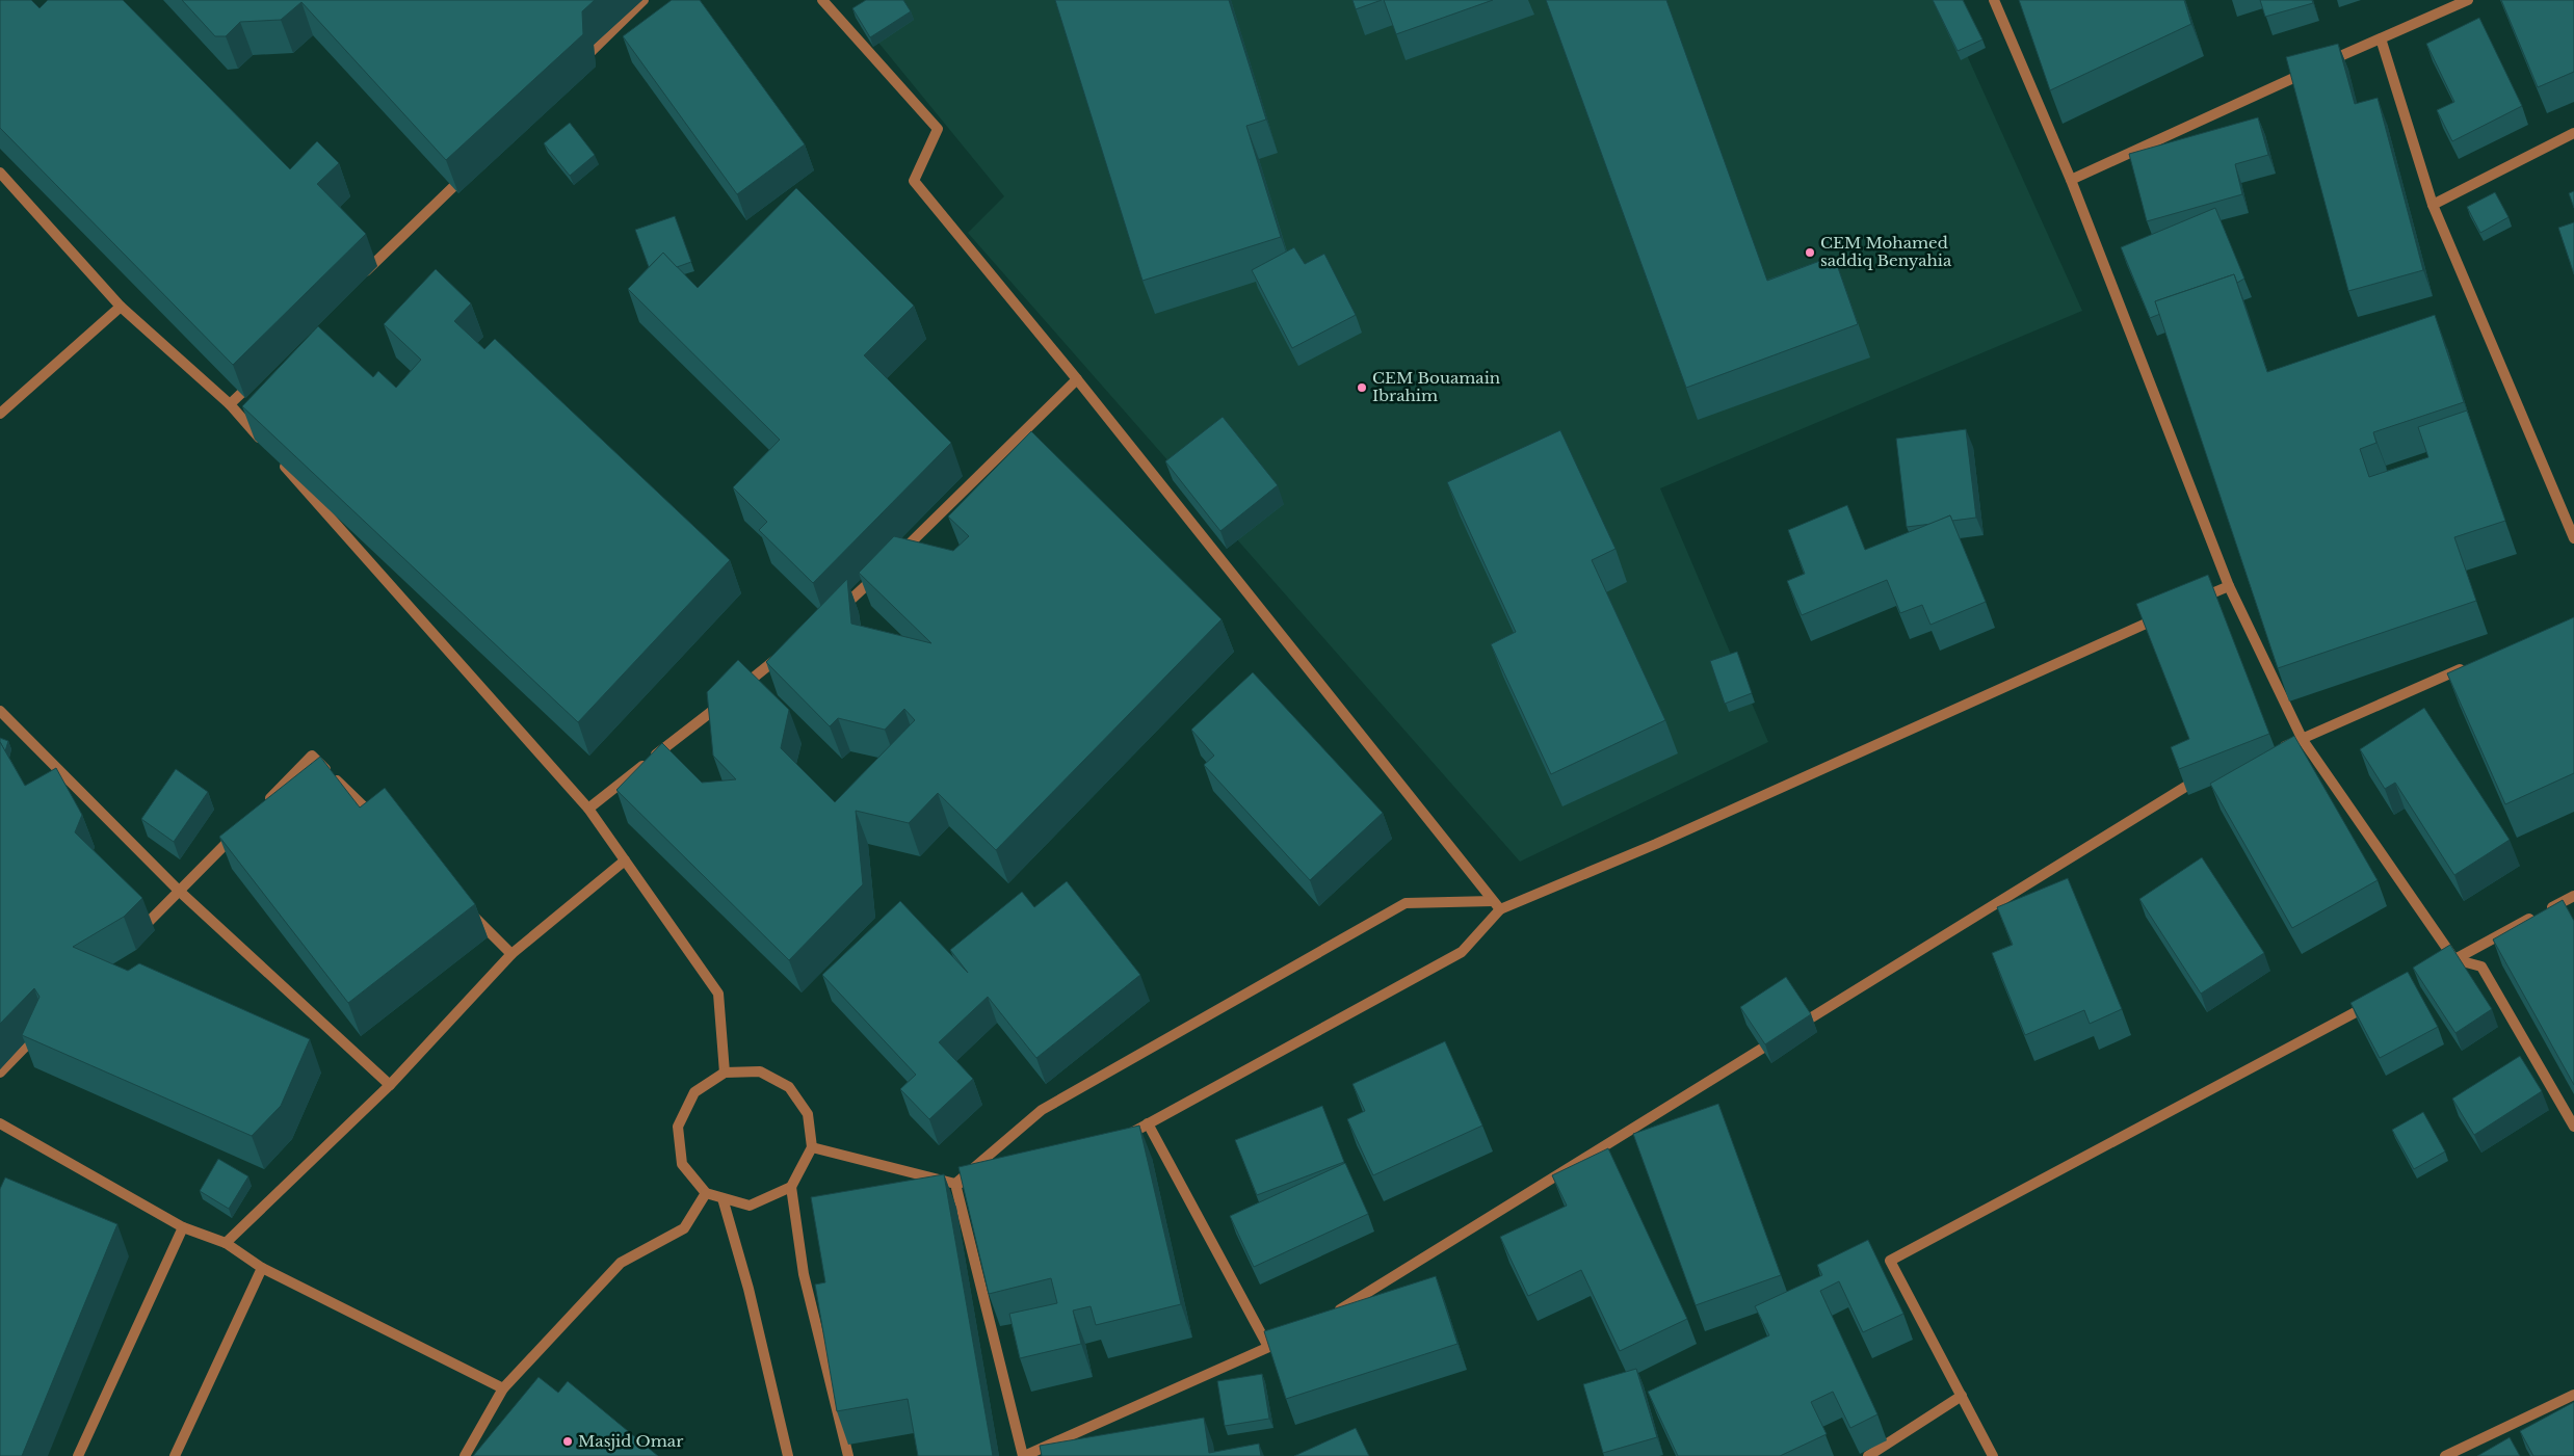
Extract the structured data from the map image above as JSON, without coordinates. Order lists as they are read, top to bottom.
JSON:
{
  "places": ["CEM Mohamed saddiq Benyahia", "CEM Bouamain Ibrahim", "Masjid Omar"]
}
